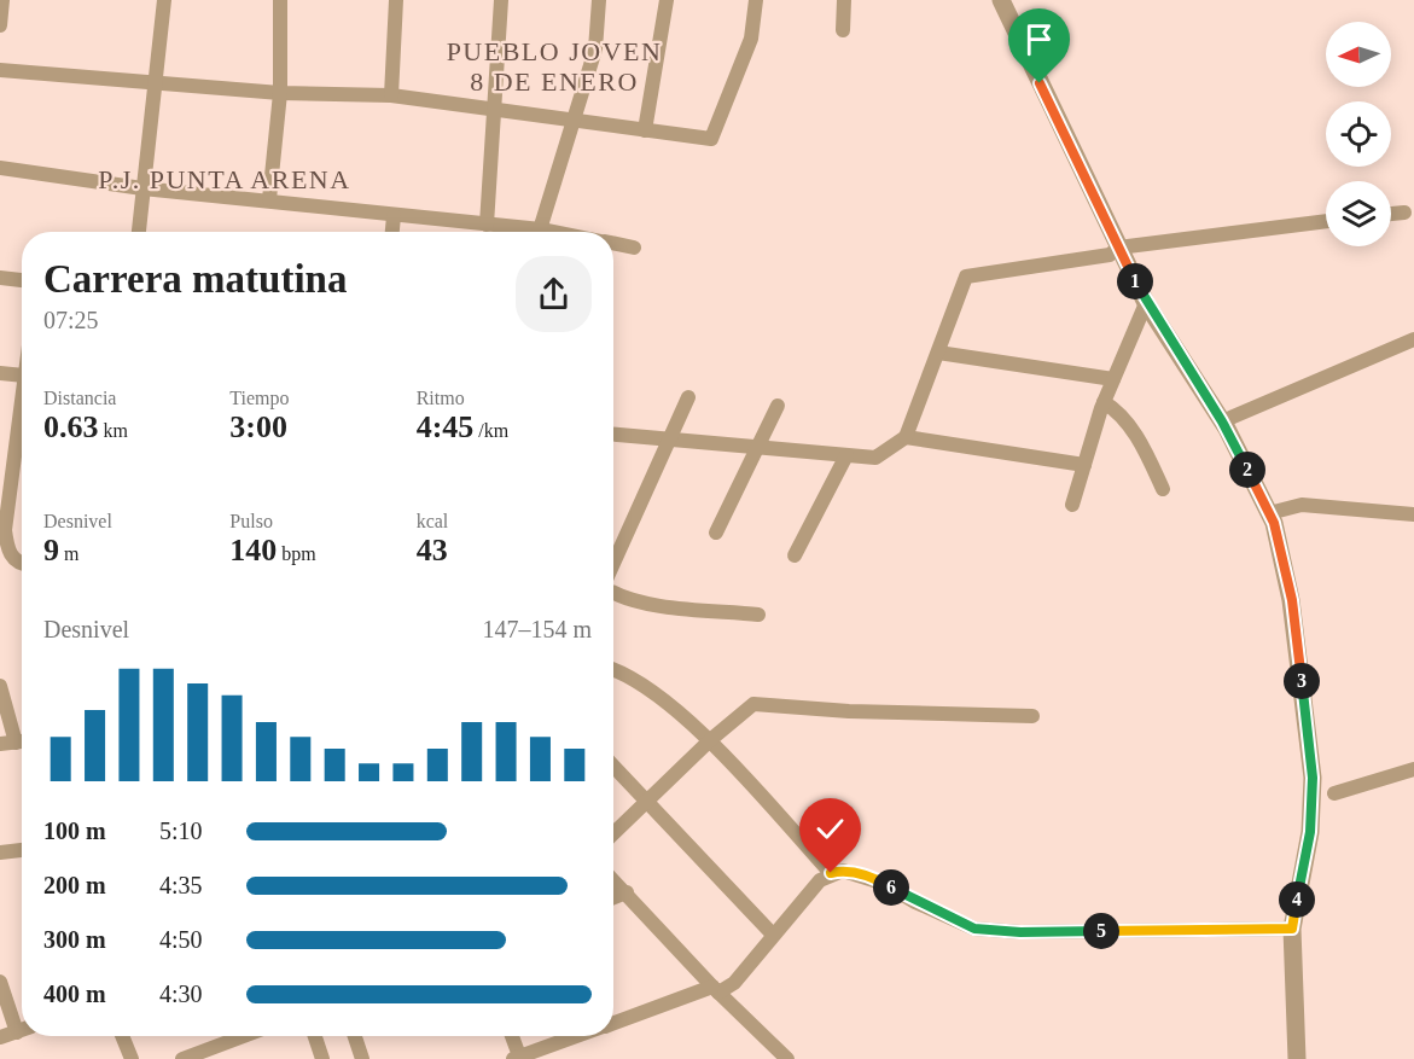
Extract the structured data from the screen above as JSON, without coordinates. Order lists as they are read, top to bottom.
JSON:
{
  "districts": ["PUEBLO JOVEN 8 DE ENERO", "P.J. PUNTA ARENA"],
  "north": "left",
  "page": {
    "heading": ["Carrera matutina", "07:25"],
    "pins": [
      "1",
      "2",
      "3",
      "6",
      "4",
      "5"
    ],
    "stats": [
      ["Distancia", "0.63 km"],
      ["Tiempo", "3:00"],
      ["Ritmo", "4:45 /km"],
      ["Desnivel", "9 m"],
      ["Pulso", "140 bpm"],
      ["kcal", "43"]
    ],
    "chart": ["Desnivel", "147–154 m"],
    "list": [
      {
        "name": "100 m",
        "note": "5:10"
      },
      {
        "name": "200 m",
        "note": "4:35"
      },
      {
        "name": "300 m",
        "note": "4:50"
      },
      {
        "name": "400 m",
        "note": "4:30"
      }
    ]
  }
}
